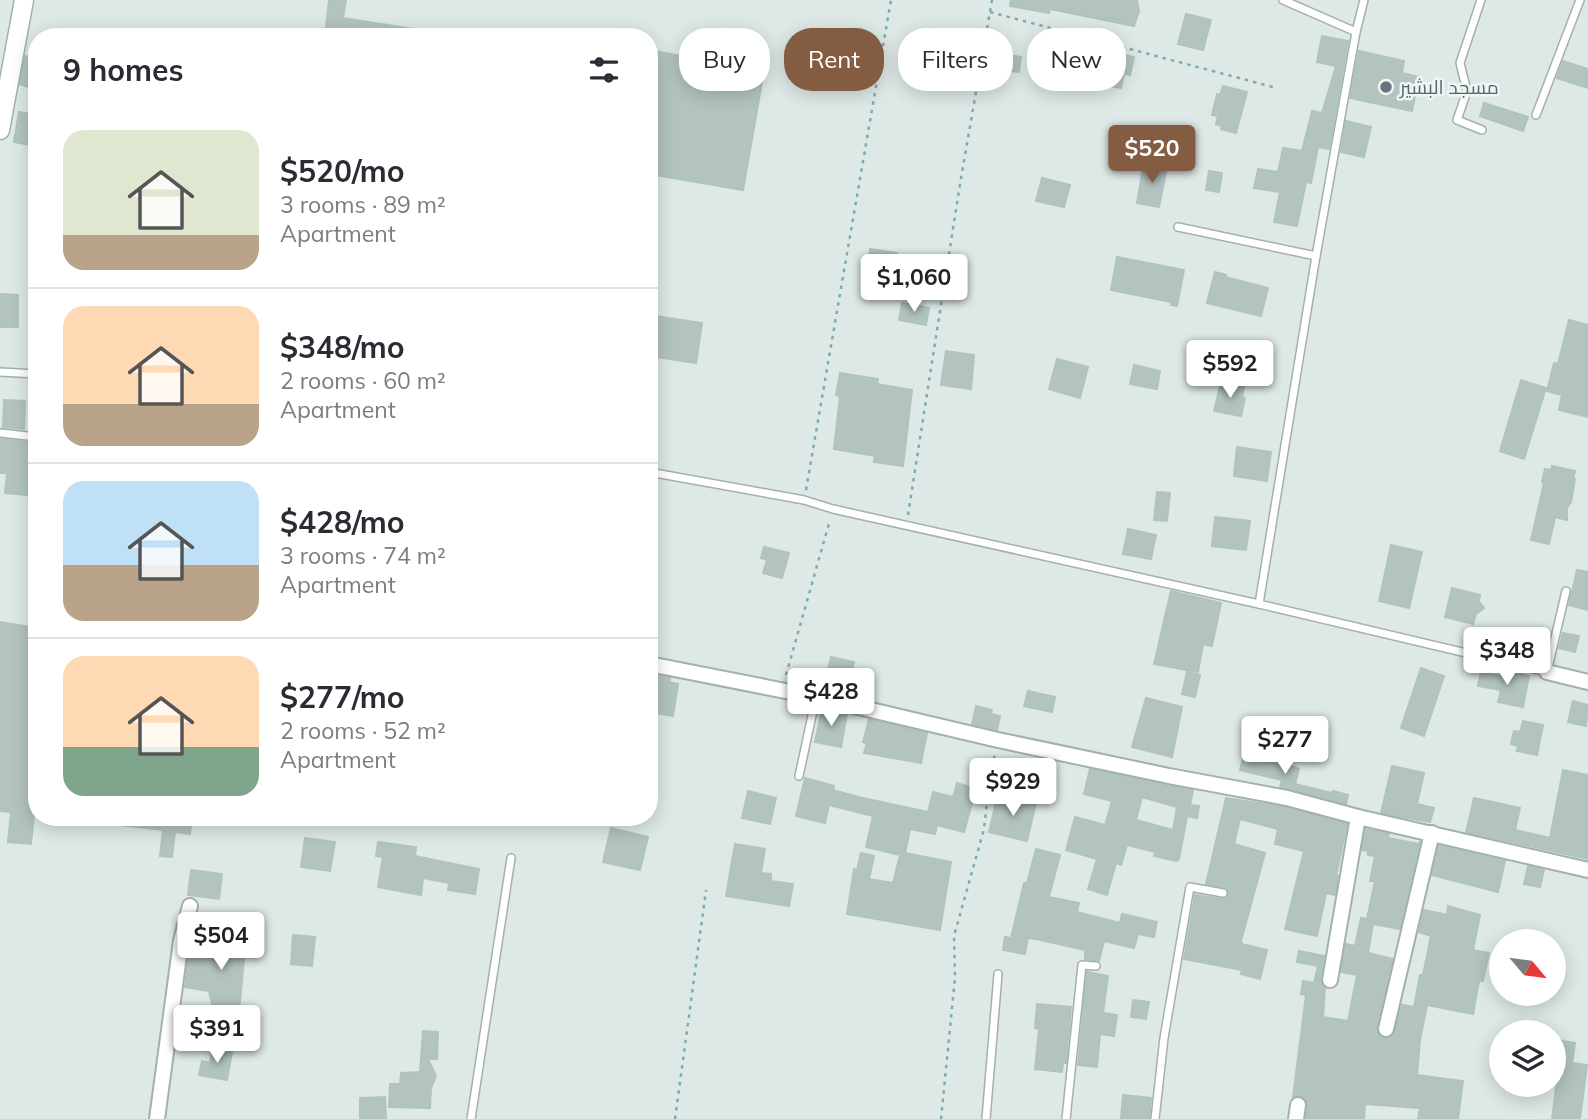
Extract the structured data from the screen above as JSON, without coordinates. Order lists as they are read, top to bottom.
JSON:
{
  "places": ["مسجد البشير"],
  "north": "bottom right",
  "page": {
    "chip": [
      "Buy",
      "Rent",
      "Filters",
      "New"
    ],
    "heading": "9 homes",
    "list": [
      {
        "name": "$520/mo",
        "note": "3 rooms · 89 m² · Apartment"
      },
      {
        "name": "$348/mo",
        "note": "2 rooms · 60 m² · Apartment"
      },
      {
        "name": "$428/mo",
        "note": "3 rooms · 74 m² · Apartment"
      },
      {
        "name": "$277/mo",
        "note": "2 rooms · 52 m² · Apartment"
      }
    ],
    "price": [
      "$520",
      "$1,060",
      "$592",
      "$348",
      "$428",
      "$277",
      "$929",
      "$504",
      "$391"
    ]
  }
}
